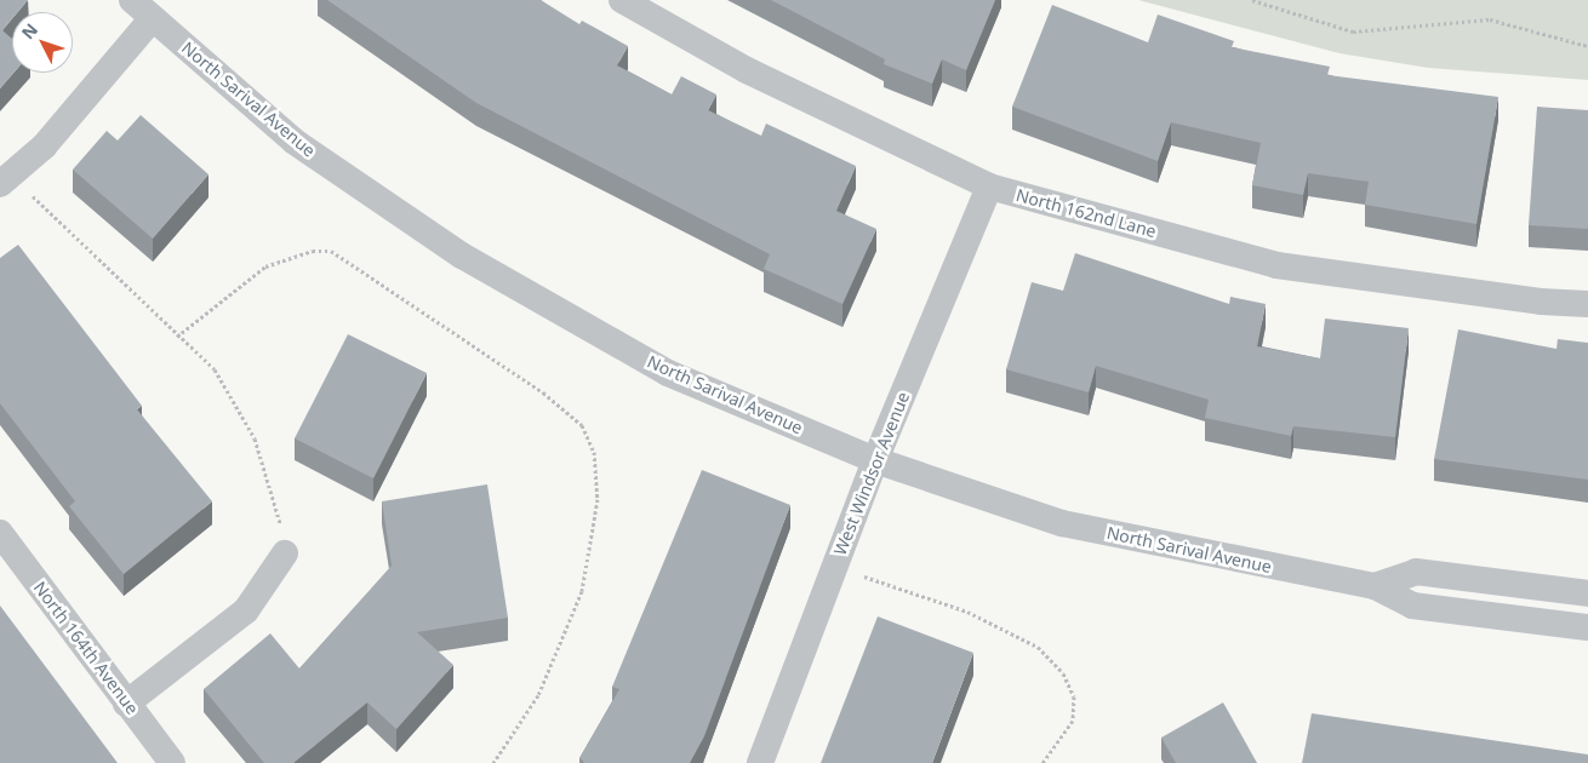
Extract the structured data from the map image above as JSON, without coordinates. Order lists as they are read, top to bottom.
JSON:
{
  "streets": {
    "street": [
      "North Sarival Avenue",
      "North 162nd Lane",
      "West Windsor Avenue",
      "North 164th Avenue"
    ]
  },
  "crossings": [
    ["North Sarival Avenue", "West Windsor Avenue"],
    ["North 162nd Lane", "West Windsor Avenue"]
  ],
  "north": "top left"
}
